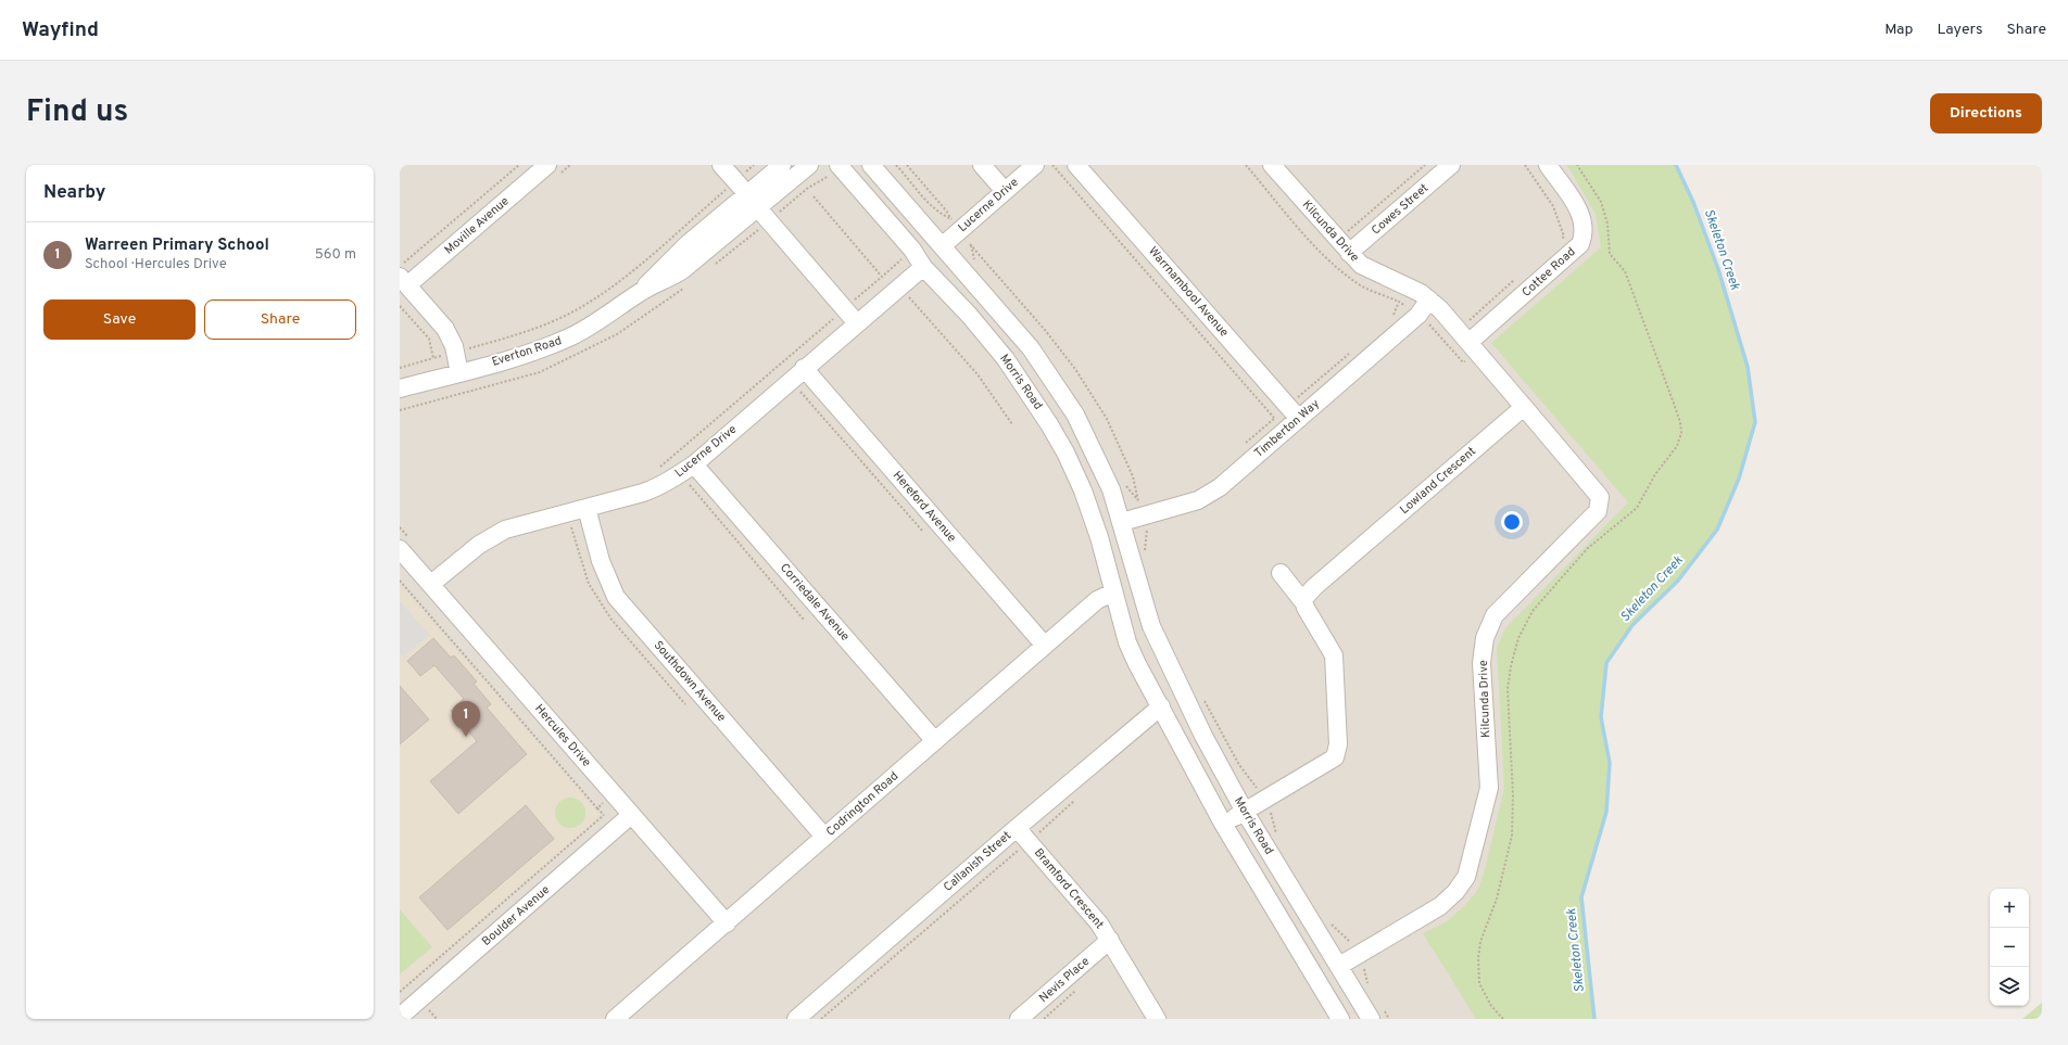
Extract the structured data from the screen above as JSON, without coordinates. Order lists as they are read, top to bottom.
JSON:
{
  "streets": {
    "street": [
      "Lucerne Drive",
      "Cowes Street",
      "Moville Avenue",
      "Kilcunda Drive",
      "Cottee Road",
      "Warrnambool Avenue",
      "Everton Road",
      "Morris Road",
      "Timberton Way",
      "Lowland Crescent",
      "Hereford Avenue",
      "Corriedale Avenue",
      "Southdown Avenue",
      "Hercules Drive",
      "Codrington Road",
      "Callanish Street",
      "Bramford Crescent",
      "Boulder Avenue",
      "Nevis Place"
    ]
  },
  "crossings": [
    ["Lucerne Drive", "Morris Road"],
    ["Lucerne Drive", "Hereford Avenue"],
    ["Lucerne Drive", "Corriedale Avenue"],
    ["Lucerne Drive", "Southdown Avenue"],
    ["Lucerne Drive", "Hercules Drive"],
    ["Cowes Street", "Kilcunda Drive"],
    ["Kilcunda Drive", "Cottee Road"],
    ["Kilcunda Drive", "Morris Road"],
    ["Kilcunda Drive", "Timberton Way"],
    ["Kilcunda Drive", "Lowland Crescent"],
    ["Warrnambool Avenue", "Timberton Way"],
    ["Morris Road", "Timberton Way"],
    ["Morris Road", "Codrington Road"],
    ["Morris Road", "Callanish Street"],
    ["Hereford Avenue", "Codrington Road"],
    ["Corriedale Avenue", "Codrington Road"],
    ["Southdown Avenue", "Codrington Road"],
    ["Hercules Drive", "Codrington Road"],
    ["Hercules Drive", "Boulder Avenue"],
    ["Callanish Street", "Bramford Crescent"],
    ["Bramford Crescent", "Nevis Place"]
  ],
  "water": ["Skeleton Creek"],
  "page": {
    "header": "Wayfind",
    "nav": ["Map", "Layers", "Share"],
    "title": "Find us",
    "buttons": [
      "Directions",
      ["Save", "Share"]
    ],
    "heading": "Nearby",
    "list": [
      {
        "mark": "1",
        "name": "Warreen Primary School",
        "note": "School · Hercules Drive",
        "value": "560 m"
      }
    ],
    "pins": "1",
    "map_buttons": ["+", "−"]
  }
}
